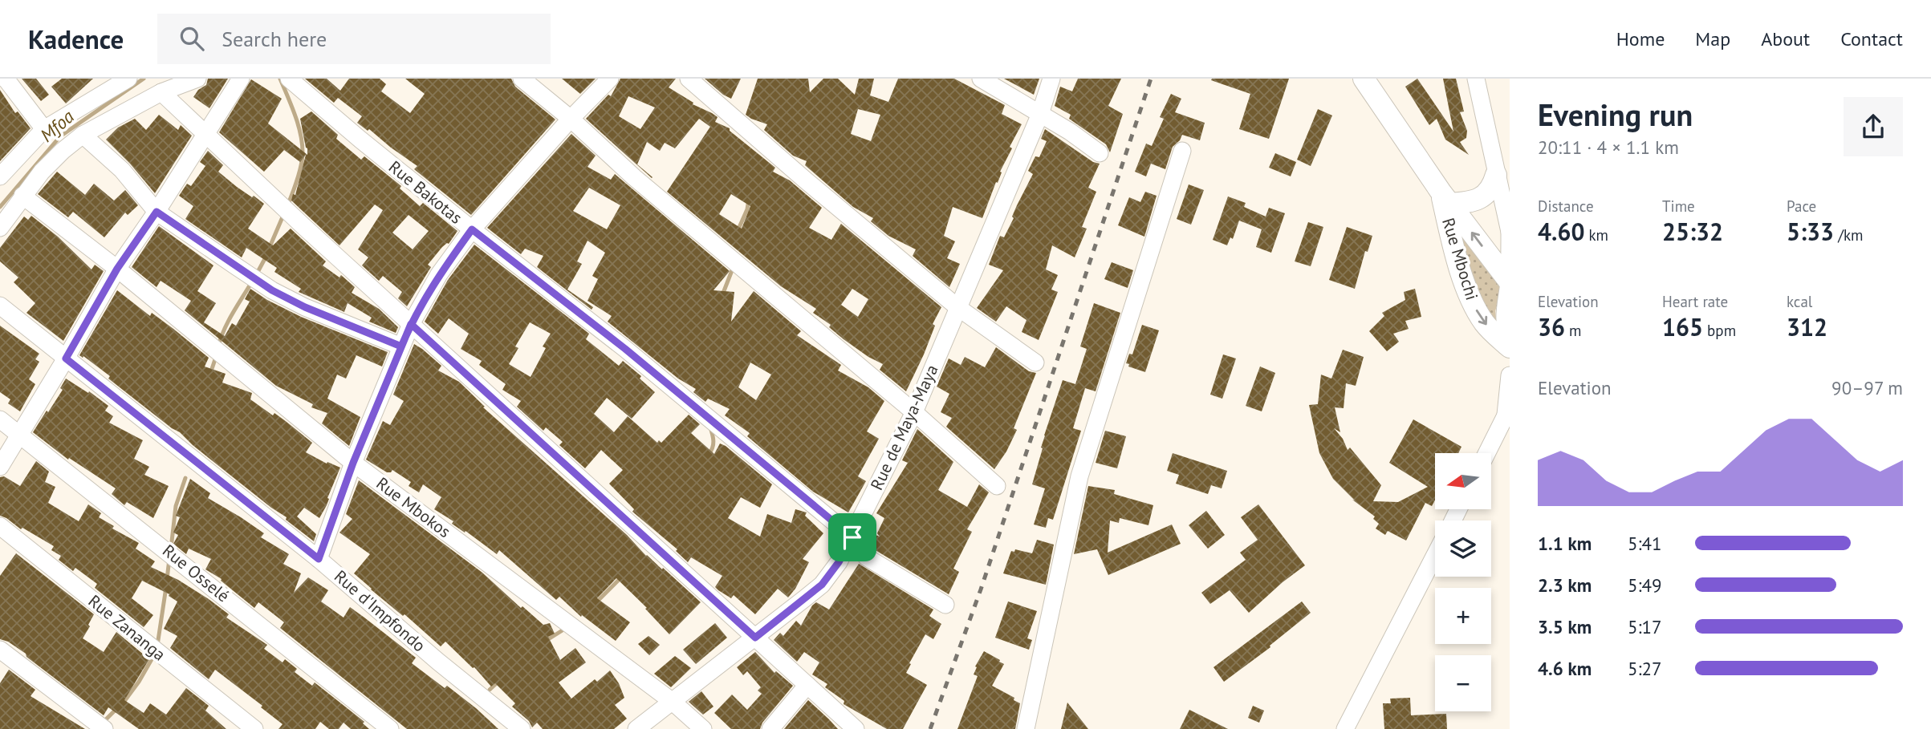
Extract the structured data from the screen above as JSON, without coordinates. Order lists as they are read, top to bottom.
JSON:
{
  "streets": {
    "main road": ["Rue Mbochi"],
    "street": [
      "Rue Bakotas",
      "Rue de Maya-Maya",
      "Rue Mbokos",
      "Rue Osselé",
      "Rue d'Impfondo",
      "Rue Zananga"
    ]
  },
  "crossings": [
    ["Rue Bakotas", "Rue de Maya-Maya"],
    ["Rue de Maya-Maya", "Rue Mbokos"]
  ],
  "water": ["Mfoa"],
  "north": "left",
  "page": {
    "header": "Kadence",
    "search": "Search here",
    "nav": [
      "Home",
      "Map",
      "About",
      "Contact"
    ],
    "heading": ["Evening run", "20:11 · 4 × 1.1 km"],
    "stats": [
      ["Distance", "4.60 km"],
      ["Time", "25:32"],
      ["Pace", "5:33 /km"],
      ["Elevation", "36 m"],
      ["Heart rate", "165 bpm"],
      ["kcal", "312"]
    ],
    "chart": ["Elevation", "90–97 m"],
    "map_buttons": ["+", "−"],
    "list": [
      {
        "name": "1.1 km",
        "note": "5:41"
      },
      {
        "name": "2.3 km",
        "note": "5:49"
      },
      {
        "name": "3.5 km",
        "note": "5:17"
      },
      {
        "name": "4.6 km",
        "note": "5:27"
      }
    ]
  }
}
